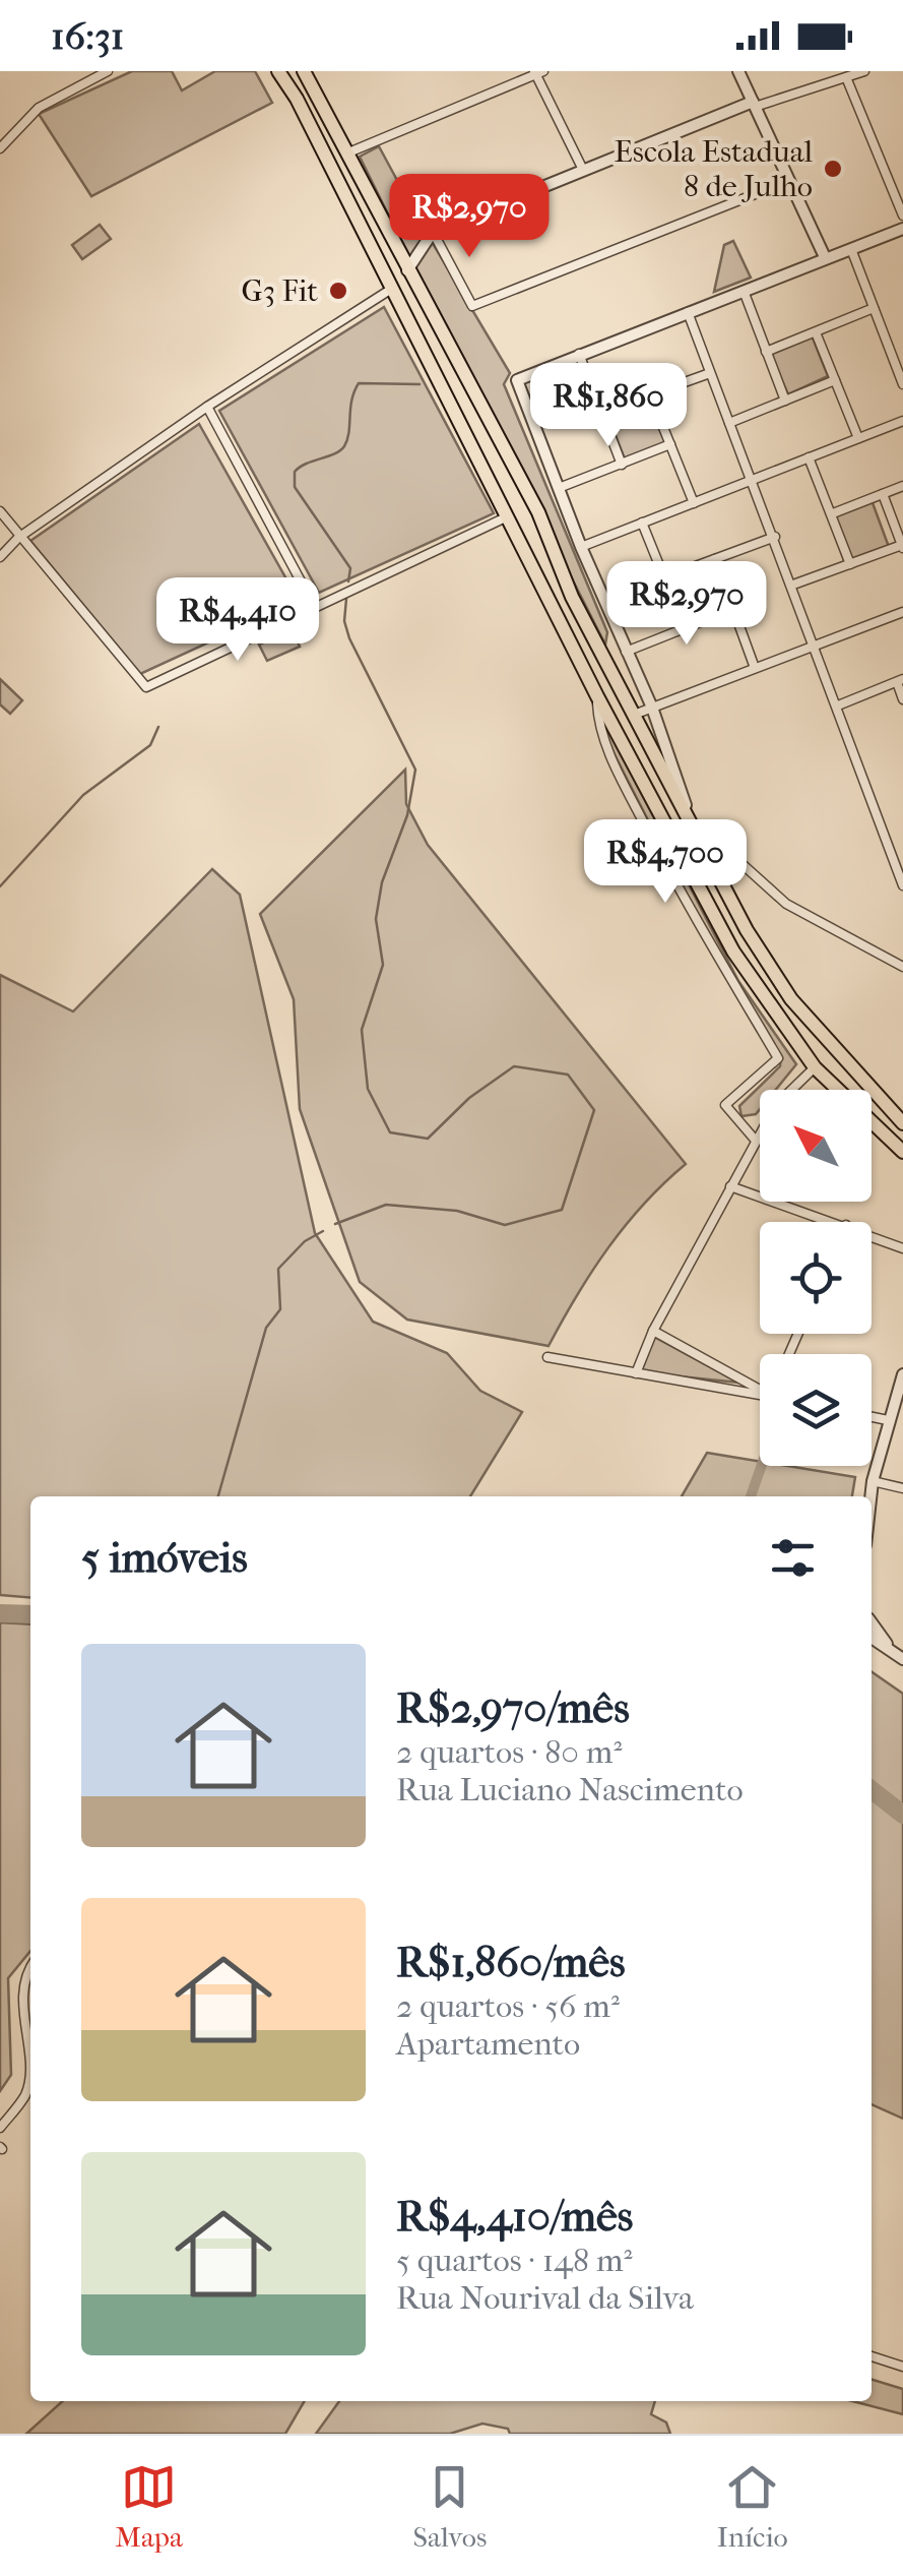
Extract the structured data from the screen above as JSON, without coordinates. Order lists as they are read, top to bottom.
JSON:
{
  "places": ["Escola Estadual 8 de Julho", "G3 Fit"],
  "north": "top left",
  "page": {
    "status": "16:31",
    "price": [
      "R$2,970",
      "R$1,860",
      "R$2,970",
      "R$4,410",
      "R$4,700"
    ],
    "heading": "5 imóveis",
    "list": [
      {
        "name": "R$2,970/mês",
        "note": "2 quartos · 80 m² · Rua Luciano Nascimento"
      },
      {
        "name": "R$1,860/mês",
        "note": "2 quartos · 56 m² · Apartamento"
      },
      {
        "name": "R$4,410/mês",
        "note": "5 quartos · 148 m² · Rua Nourival da Silva"
      }
    ],
    "tabs": ["Mapa", "Salvos", "Início"]
  }
}
